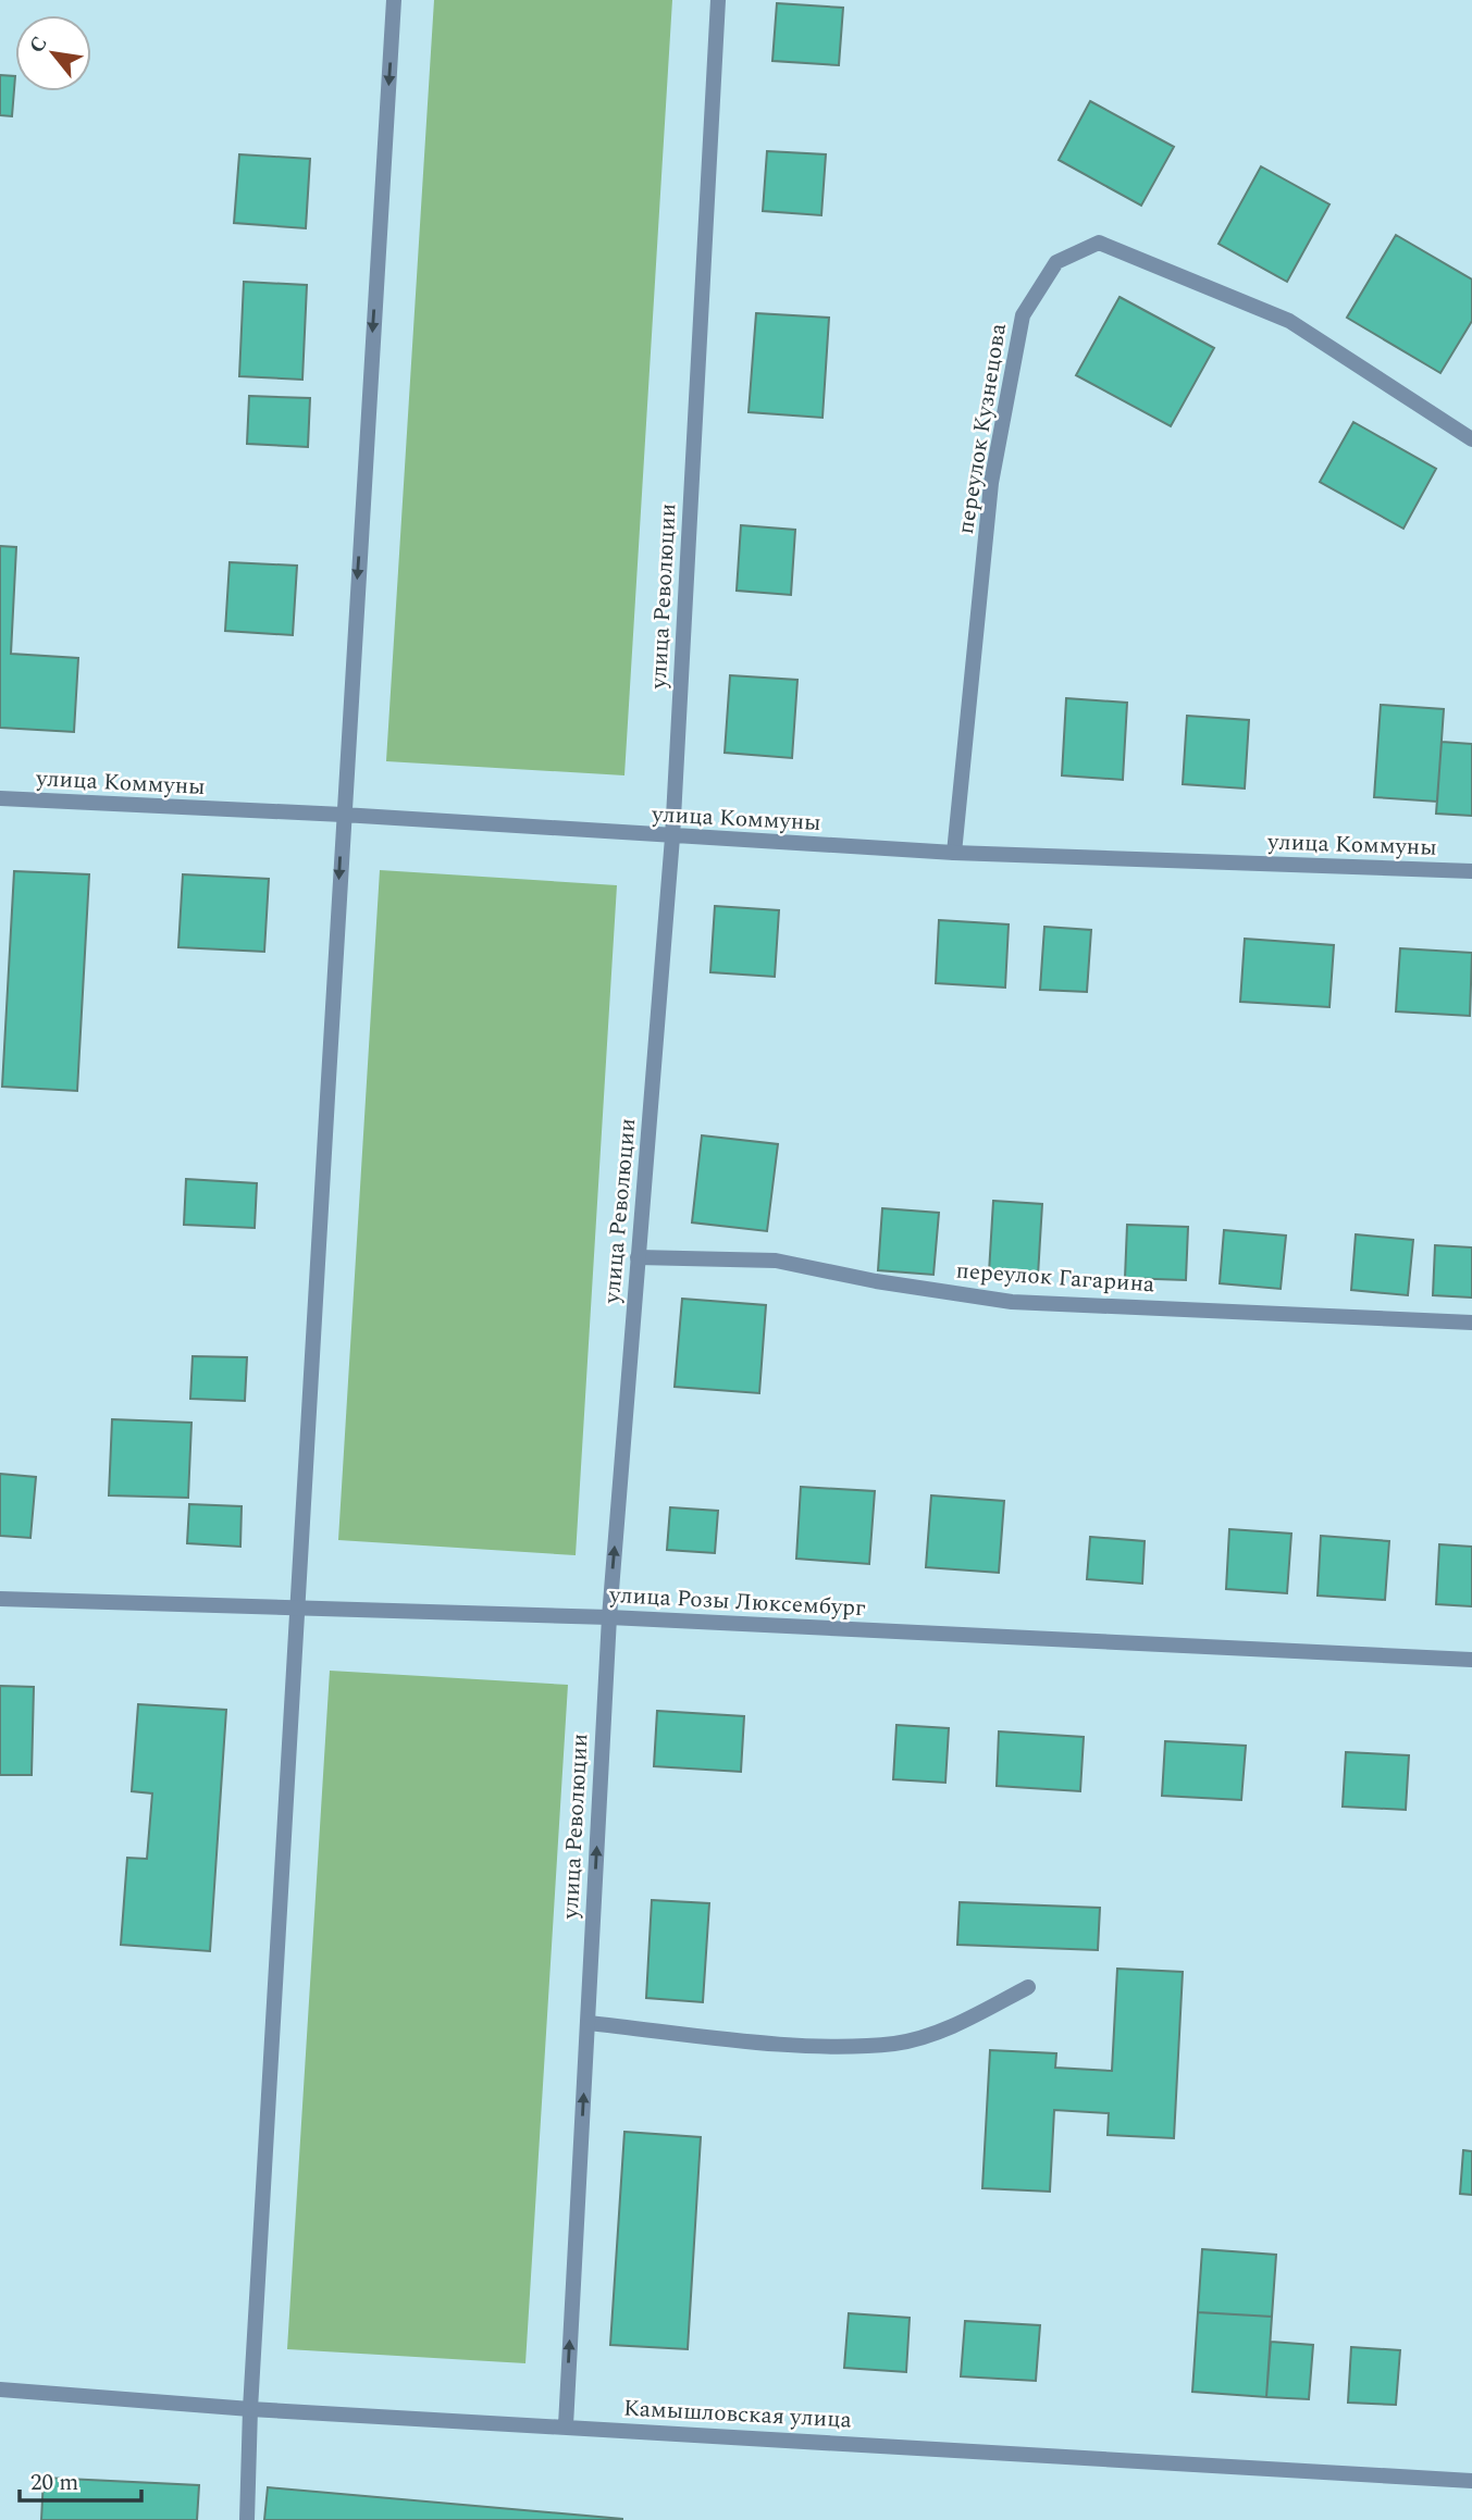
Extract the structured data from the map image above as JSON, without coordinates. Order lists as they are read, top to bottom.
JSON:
{
  "streets": {
    "street": [
      "переулок Кузнецова",
      "улица Революции",
      "улица Коммуны",
      "переулок Гагарина",
      "улица Розы Люксембург",
      "Камышловская улица"
    ]
  },
  "crossings": [
    ["переулок Кузнецова", "улица Коммуны"],
    ["улица Революции", "улица Коммуны"],
    ["улица Революции", "переулок Гагарина"],
    ["улица Революции", "улица Розы Люксембург"],
    ["улица Революции", "Камышловская улица"]
  ],
  "one_way": ["улица Революции"],
  "scale_bar": "20 m",
  "north": "top left"
}
